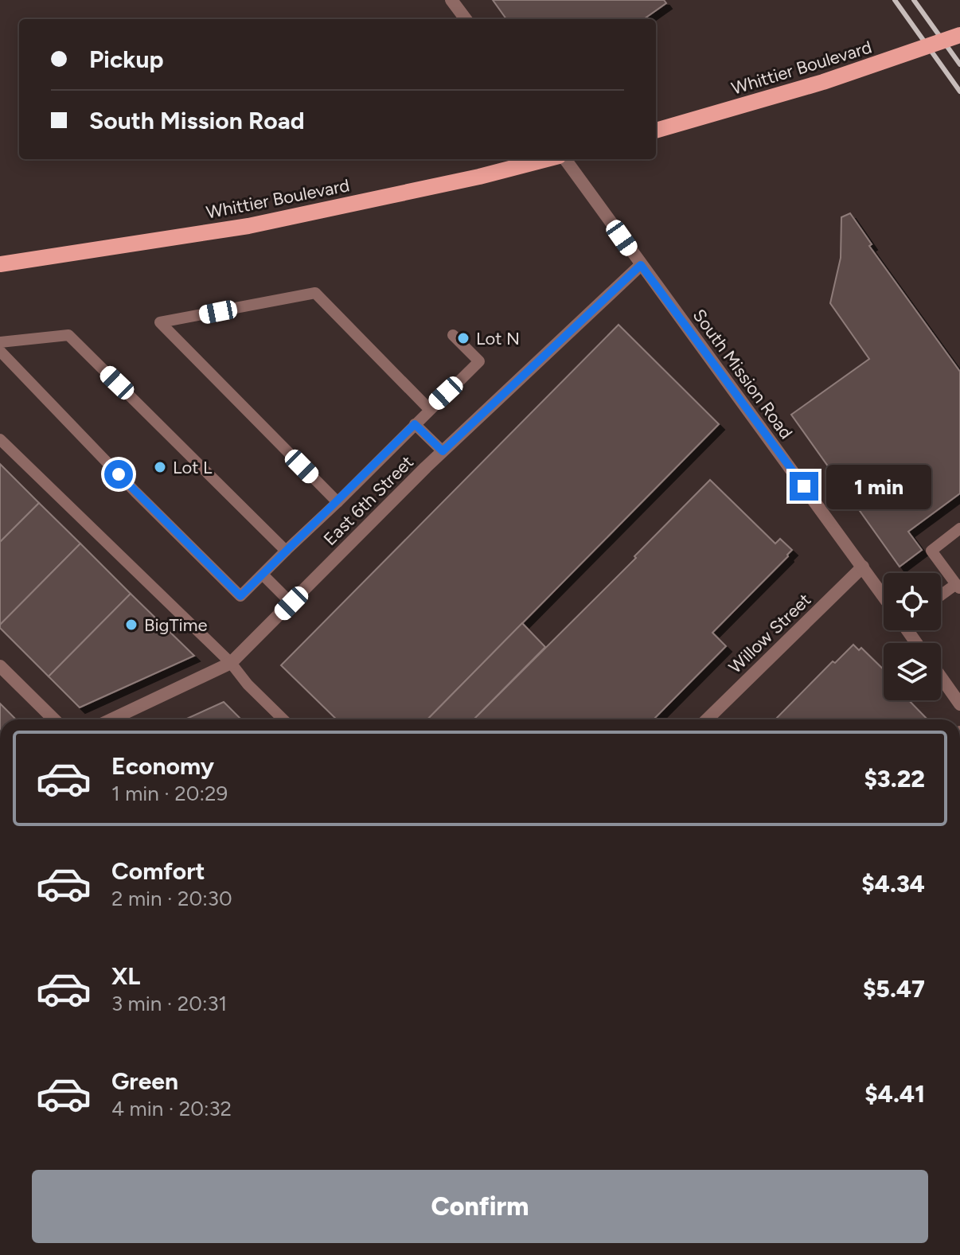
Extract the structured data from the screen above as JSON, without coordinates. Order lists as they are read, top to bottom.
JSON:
{
  "streets": {
    "main road": ["Whittier Boulevard"],
    "street": ["South Mission Road", "East 6th Street", "Willow Street"]
  },
  "crossings": [
    ["South Mission Road", "East 6th Street"],
    ["South Mission Road", "Willow Street"]
  ],
  "places": ["Lot N", "Lot L", "BigTime"],
  "page": {
    "banner": ["Pickup", "South Mission Road"],
    "bubble": "1 min",
    "list": [
      {
        "name": "Economy",
        "note": "1 min · 20:29",
        "value": "$3.22"
      },
      {
        "name": "Comfort",
        "note": "2 min · 20:30",
        "value": "$4.34"
      },
      {
        "name": "XL",
        "note": "3 min · 20:31",
        "value": "$5.47"
      },
      {
        "name": "Green",
        "note": "4 min · 20:32",
        "value": "$4.41"
      }
    ],
    "buttons": "Confirm"
  }
}
